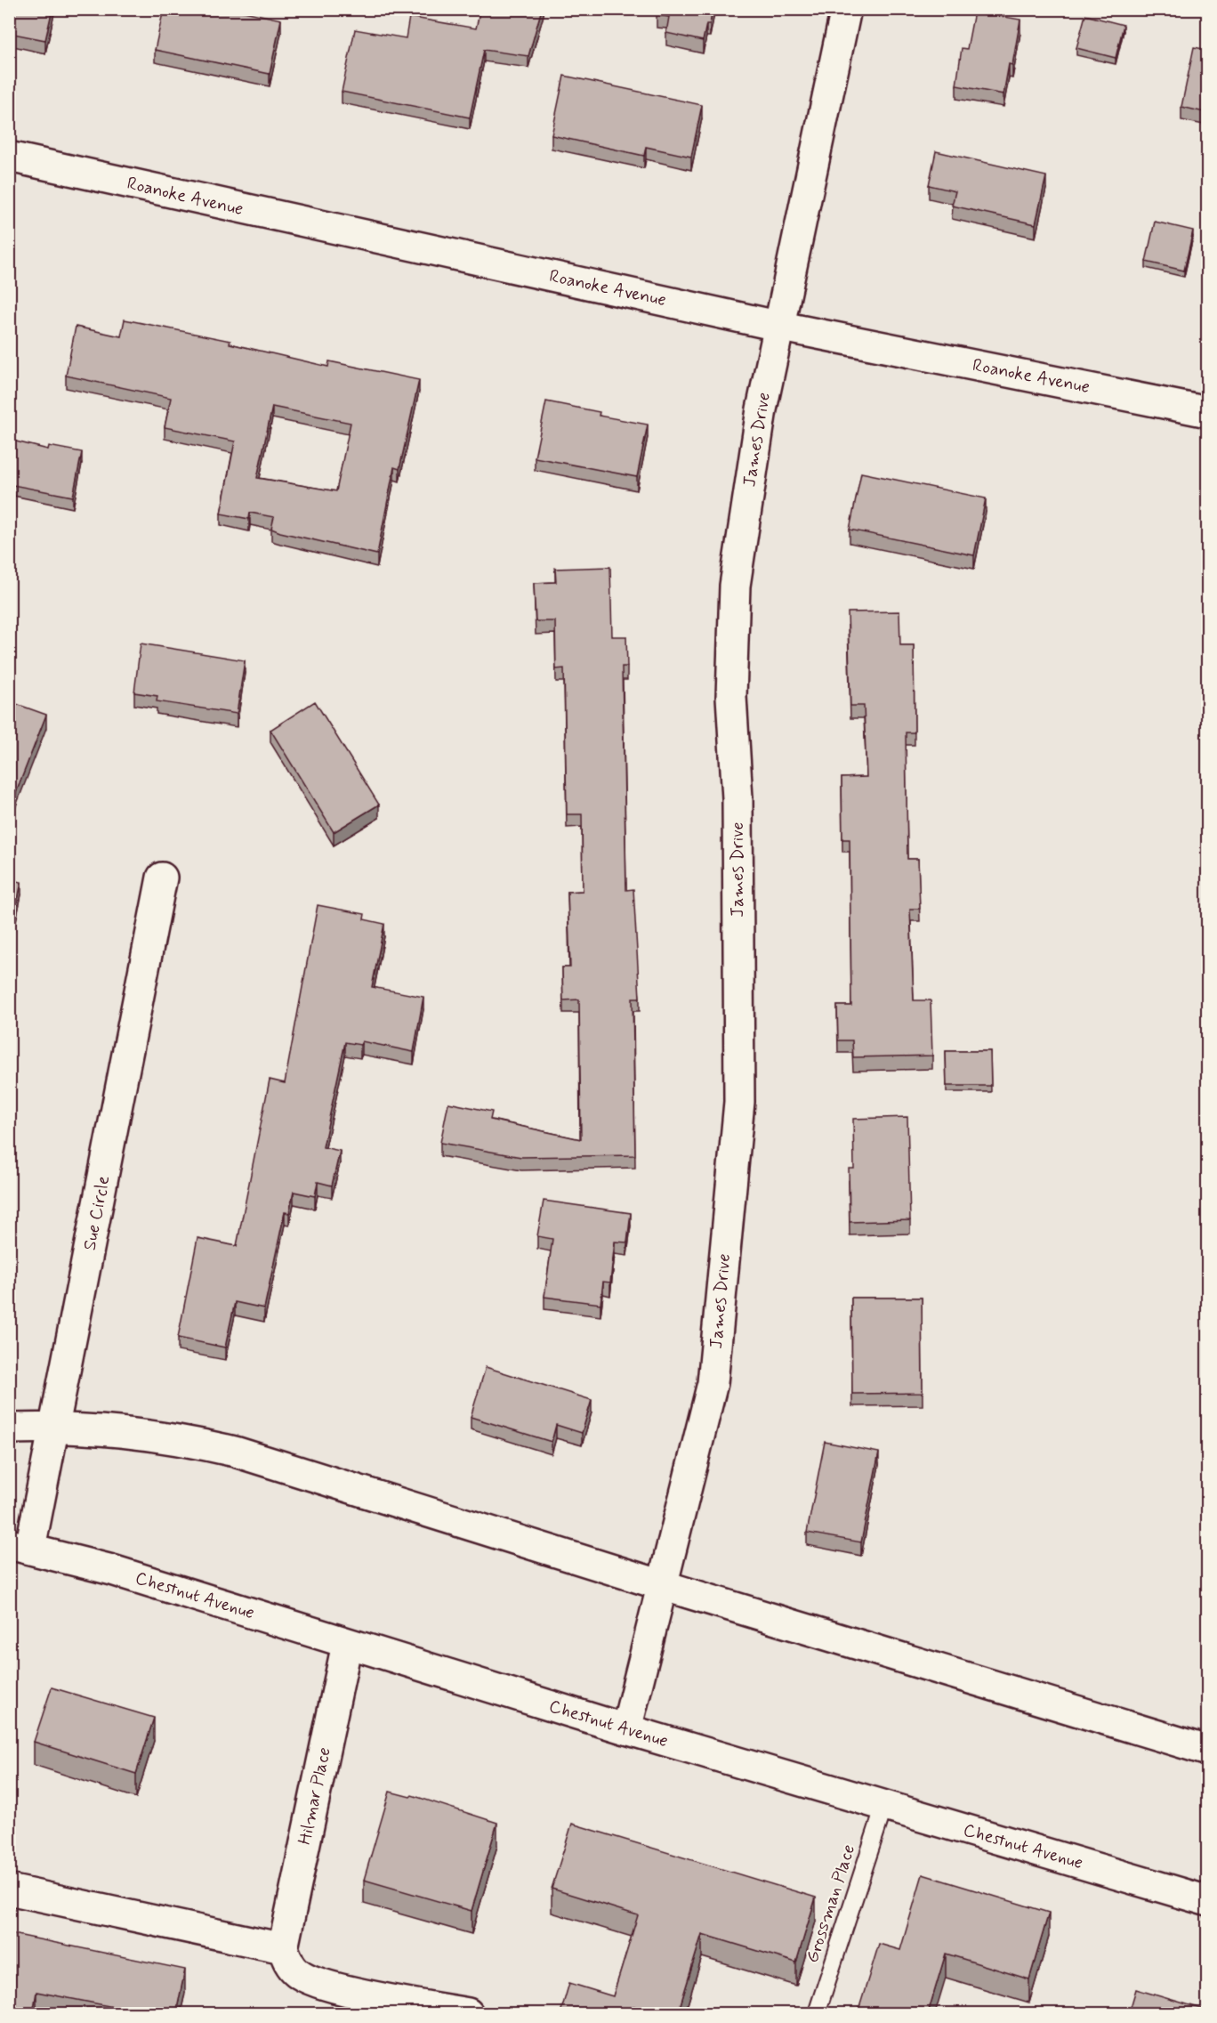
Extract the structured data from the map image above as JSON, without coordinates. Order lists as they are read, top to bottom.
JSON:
{
  "streets": {
    "street": [
      "Roanoke Avenue",
      "James Drive",
      "Sue Circle",
      "Chestnut Avenue",
      "Hilmar Place"
    ],
    "lane": ["Grossman Place"]
  },
  "crossings": [
    ["Roanoke Avenue", "James Drive"],
    ["James Drive", "Chestnut Avenue"],
    ["Sue Circle", "Chestnut Avenue"],
    ["Chestnut Avenue", "Hilmar Place"],
    ["Chestnut Avenue", "Grossman Place"]
  ]
}
